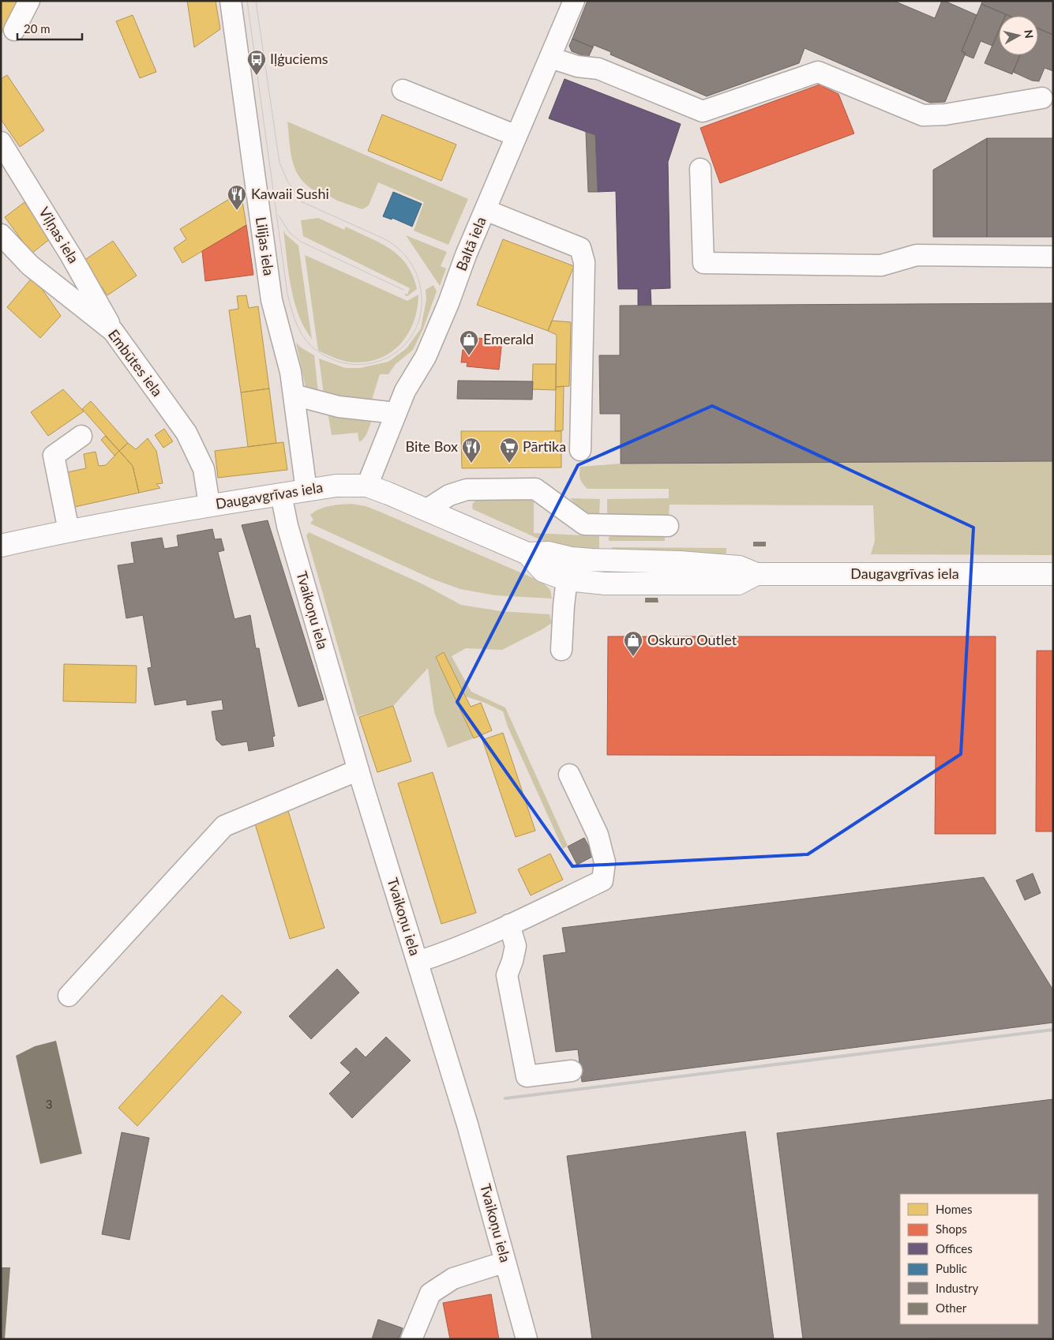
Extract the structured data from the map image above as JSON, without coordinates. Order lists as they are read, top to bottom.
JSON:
{
  "streets": {
    "main road": ["Daugavgrīvas iela"],
    "street": [
      "Viļņas iela",
      "Baltā iela",
      "Lilijas iela",
      "Embūtes iela",
      "Tvaikoņu iela"
    ]
  },
  "crossings": [
    ["Viļņas iela", "Embūtes iela"],
    ["Baltā iela", "Daugavgrīvas iela"],
    ["Lilijas iela", "Daugavgrīvas iela"],
    ["Embūtes iela", "Daugavgrīvas iela"],
    ["Daugavgrīvas iela", "Tvaikoņu iela"]
  ],
  "places": {
    "bus stop": ["Iļģuciems"],
    "restaurant": ["Kawaii Sushi", "Bite Box"],
    "shop": ["Emerald", "Oskuro Outlet"],
    "supermarket": ["Pārtika"]
  },
  "house_numbers": ["3"],
  "legend": [
    "Homes",
    "Shops",
    "Offices",
    "Public",
    "Industry",
    "Other"
  ],
  "scale_bar": "20 m",
  "north": "right"
}
